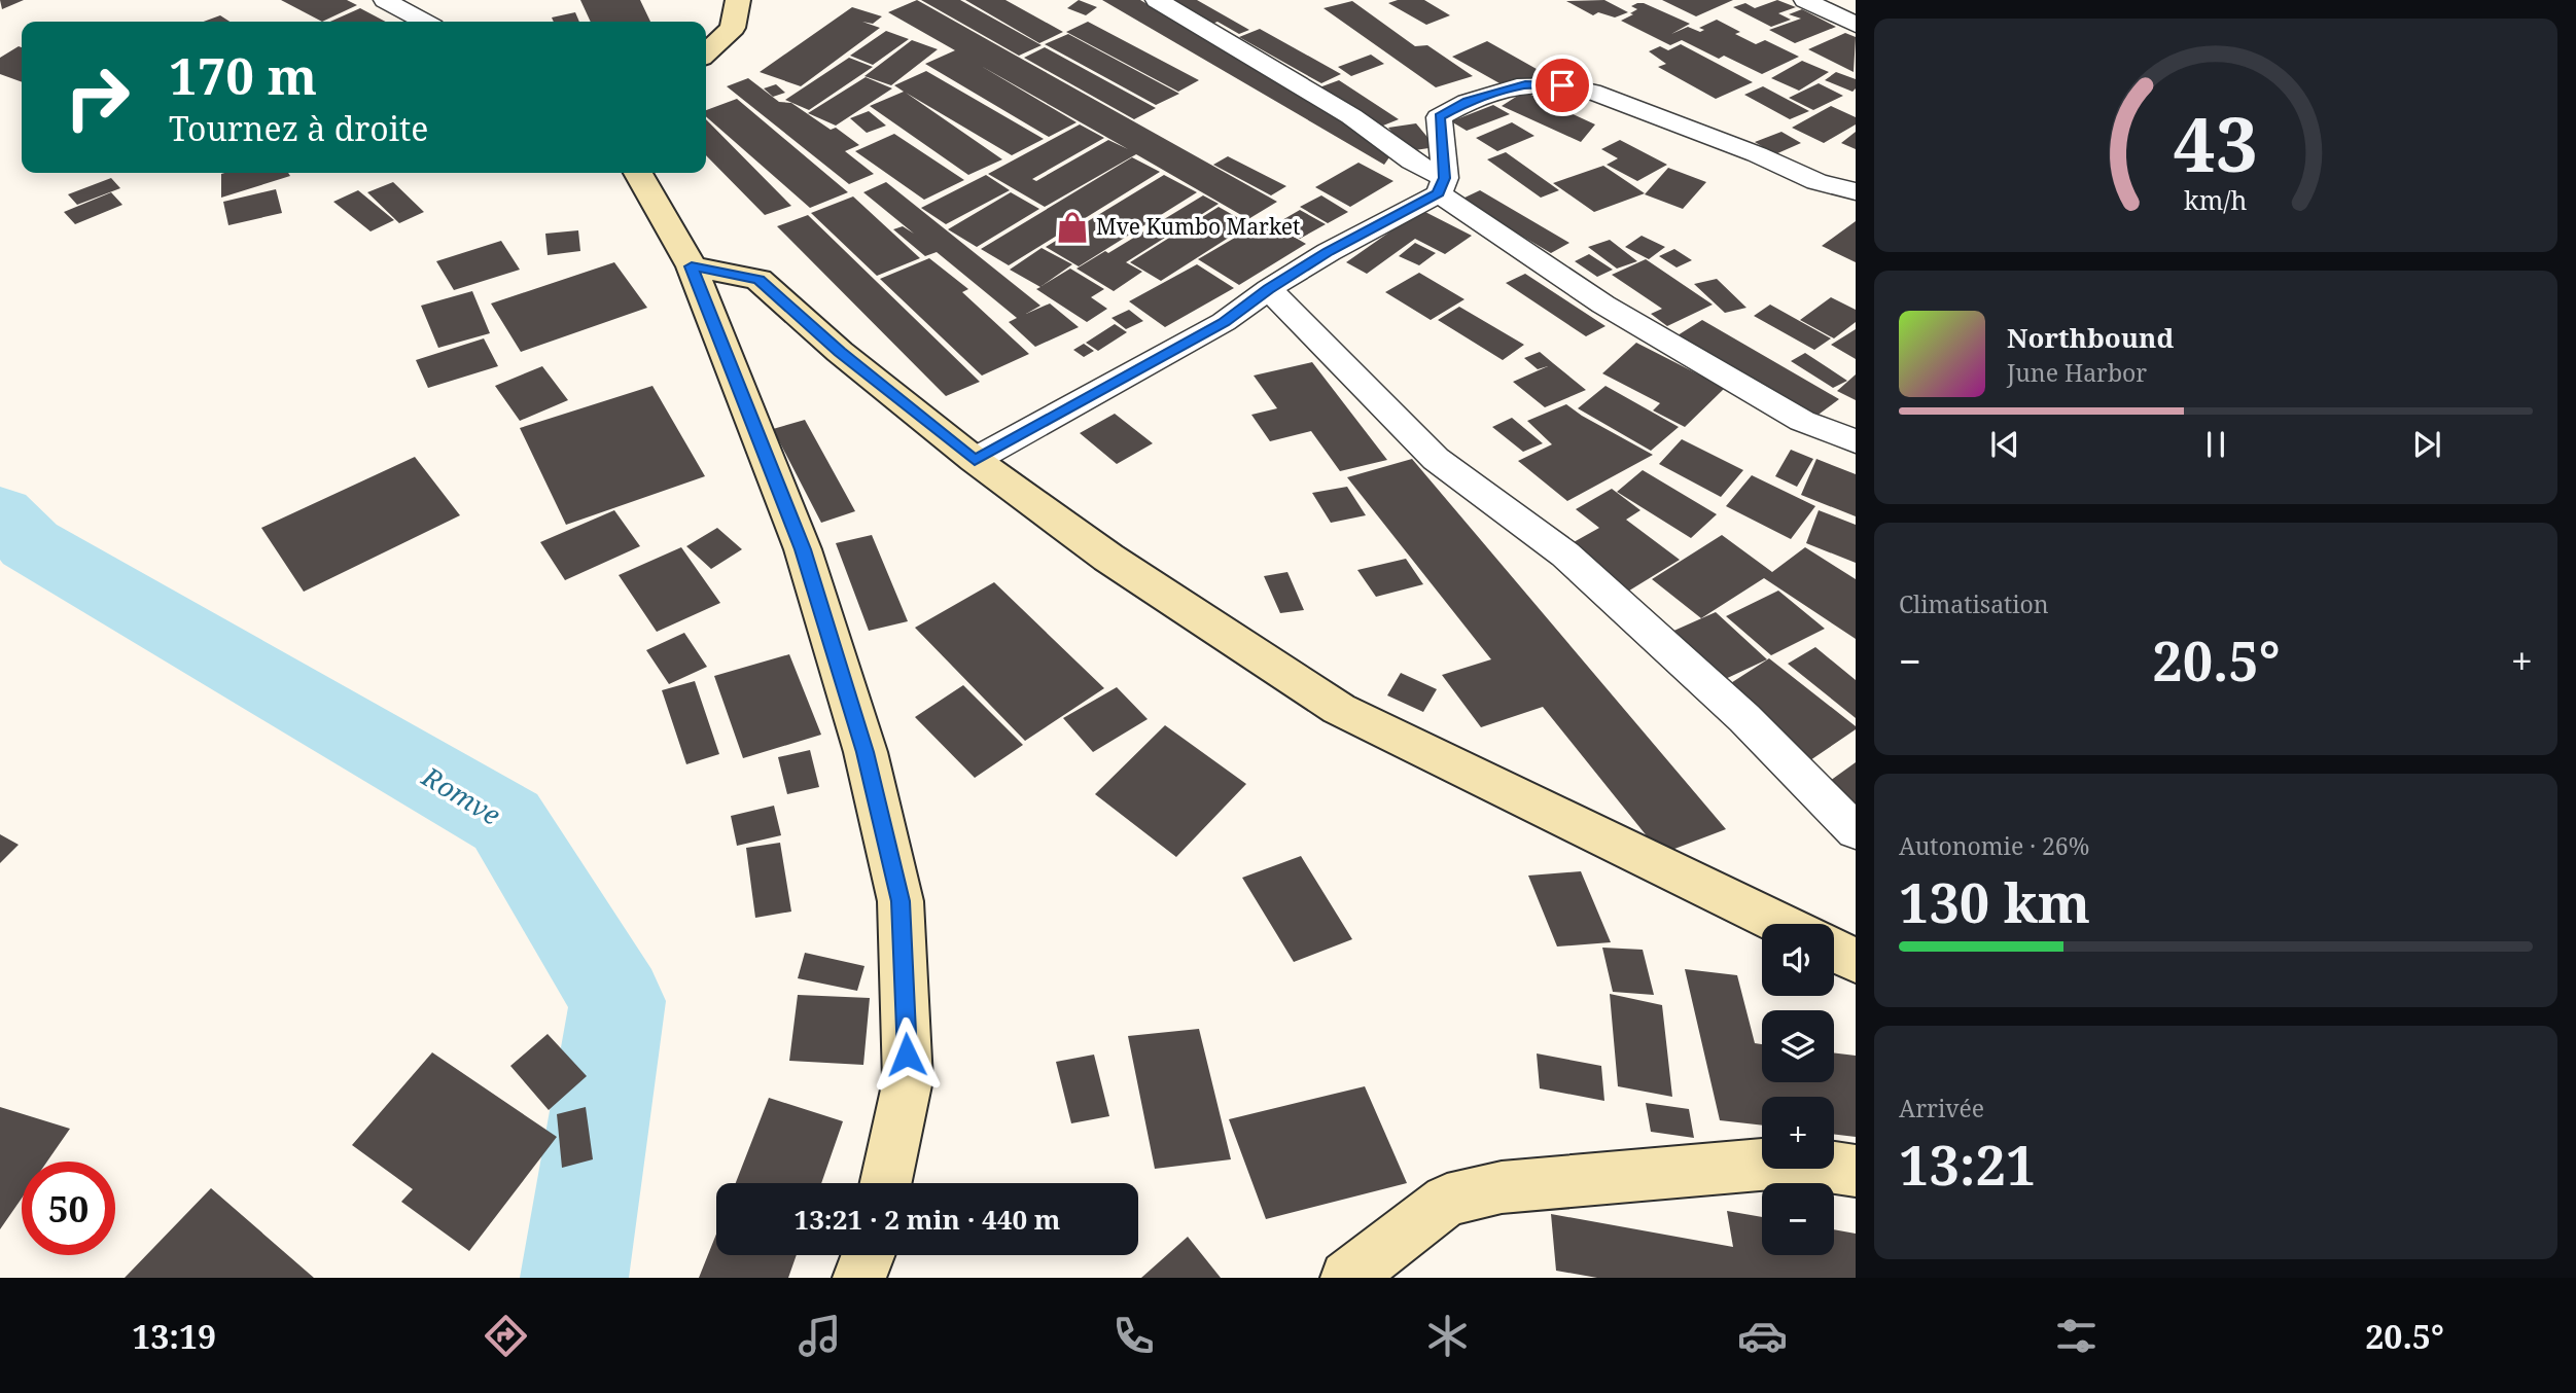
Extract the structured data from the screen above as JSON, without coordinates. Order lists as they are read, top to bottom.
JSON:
{
  "water": ["Romve"],
  "places": {
    "shop": ["Mve Kumbo Market"]
  },
  "page": {
    "turn": ["170 m", "Tournez à droite"],
    "song": ["Northbound", "June Harbor"],
    "tile": [
      "Climatisation",
      ["Autonomie · 26%", "130 km"],
      ["Arrivée", "13:21"]
    ],
    "heat": ["−", "20.5°", "+"],
    "map_buttons": ["+", "−"],
    "limit": "50",
    "trip": "13:21 · 2 min · 440 m",
    "tabs": ["13:19", "20.5°"],
    "gauge": ["43", "km/h"]
  }
}
